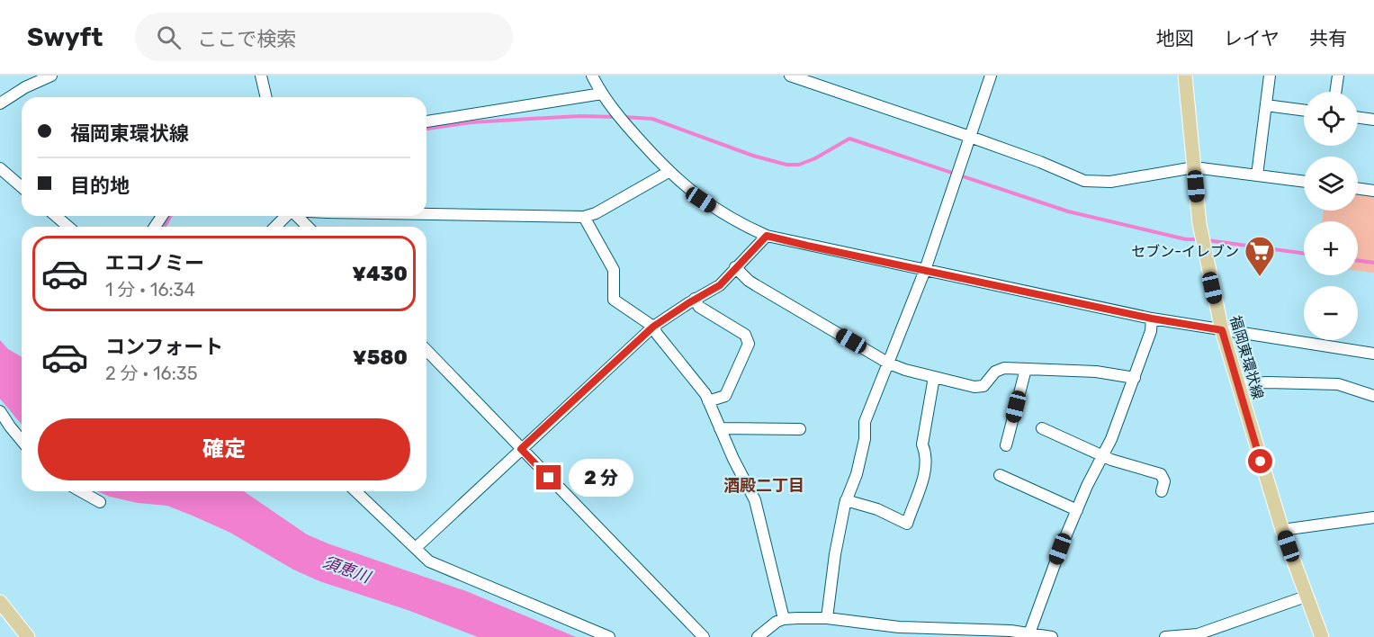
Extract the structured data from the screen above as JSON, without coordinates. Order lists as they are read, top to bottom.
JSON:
{
  "streets": {
    "main road": ["福岡東環状線"]
  },
  "districts": ["酒殿二丁目"],
  "water": ["須恵川"],
  "places": {
    "supermarket": ["セブン-イレブン"]
  },
  "page": {
    "header": "Swyft",
    "search": "ここで検索",
    "nav": ["地図", "レイヤ", "共有"],
    "map_buttons": ["+", "−"],
    "banner": ["福岡東環状線", "目的地"],
    "list": [
      {
        "name": "エコノミー",
        "note": "1 分 · 16:34",
        "value": "¥430"
      },
      {
        "name": "コンフォート",
        "note": "2 分 · 16:35",
        "value": "¥580"
      }
    ],
    "buttons": "確定",
    "bubble": "2 分"
  }
}
